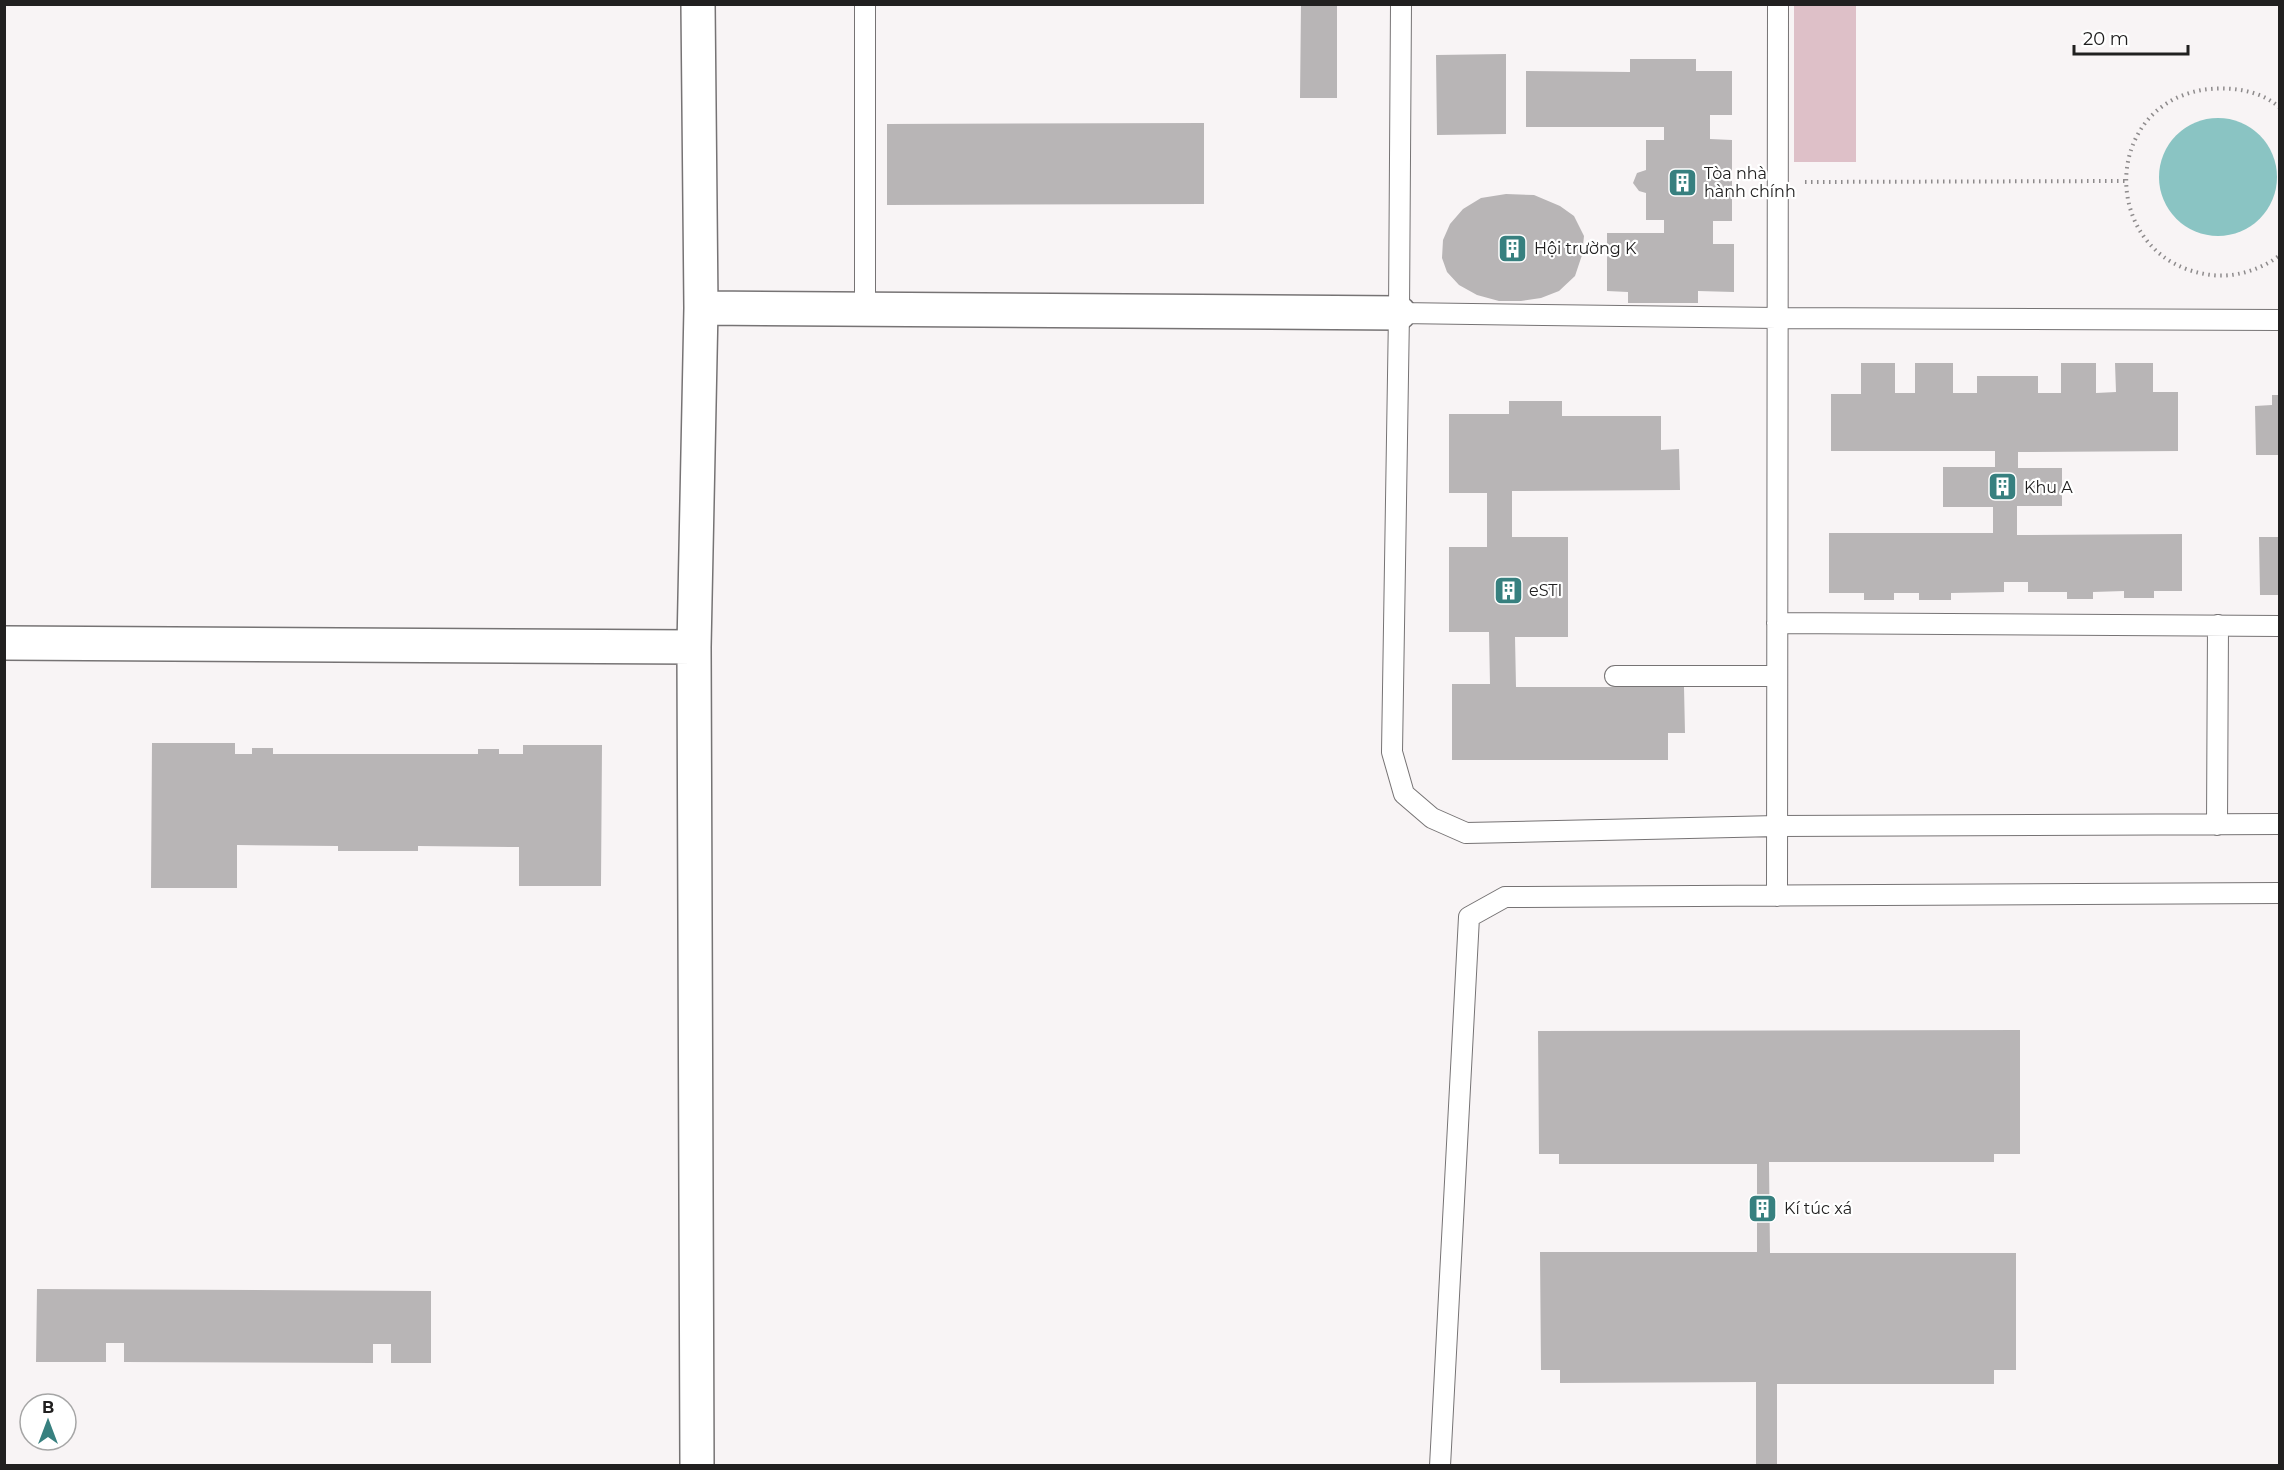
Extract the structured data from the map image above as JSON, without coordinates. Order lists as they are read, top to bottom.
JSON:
{
  "places": {
    "building": [
      "Tòa nhà hành chính",
      "Hội trường K",
      "Khu A",
      "eSTI",
      "Kí túc xá"
    ]
  },
  "scale_bar": "20 m",
  "north": "top"
}
